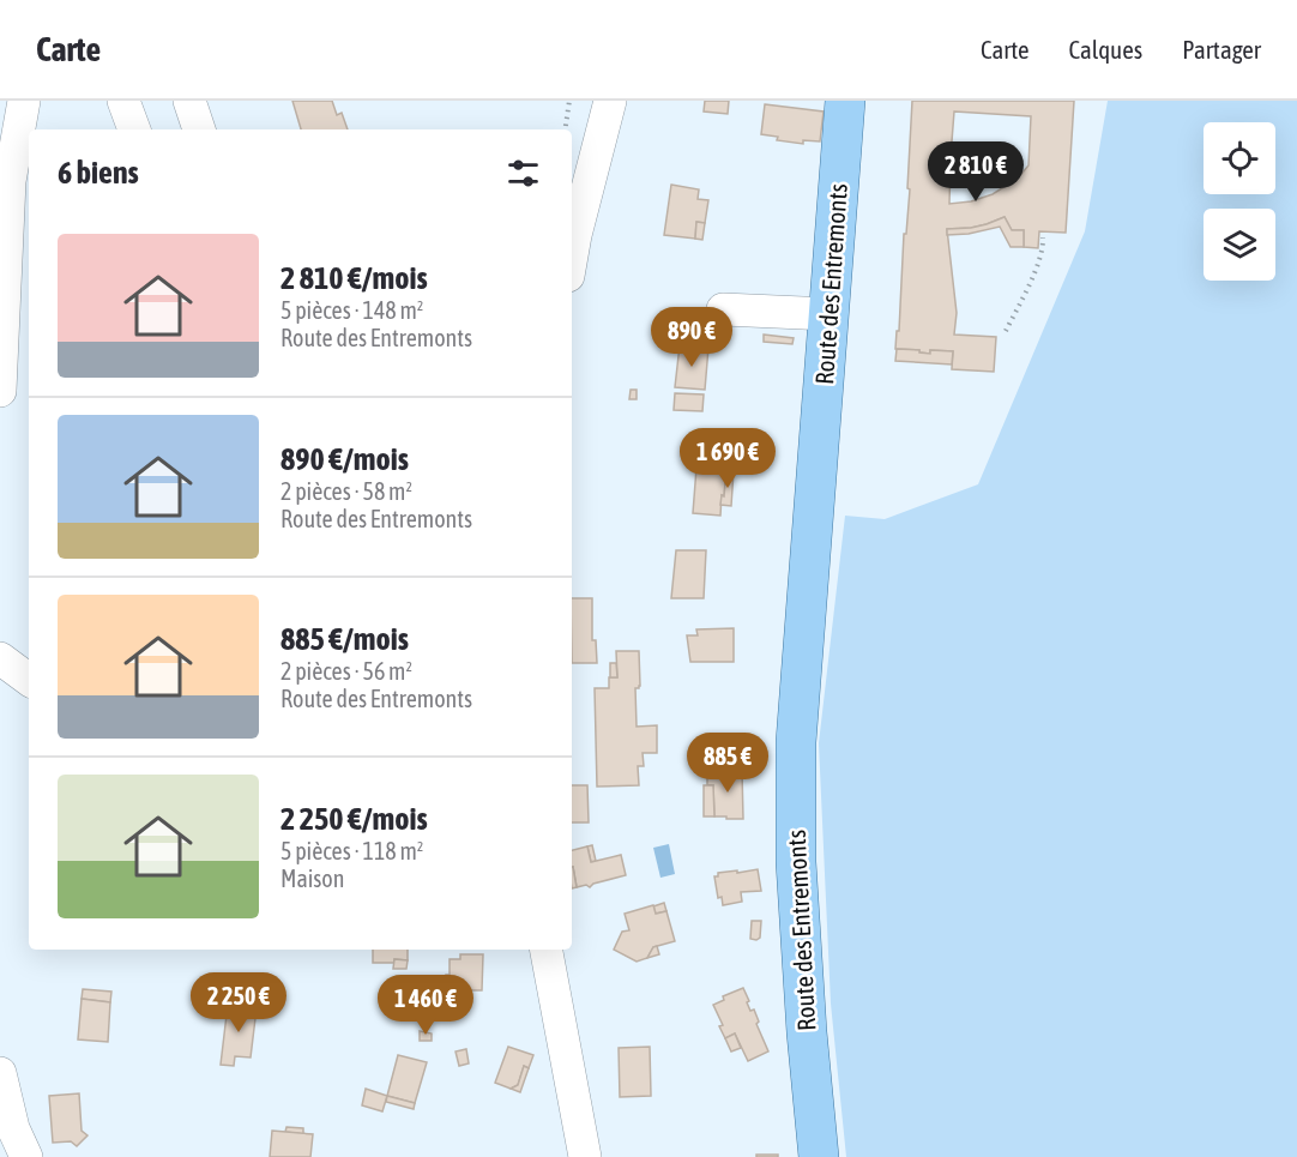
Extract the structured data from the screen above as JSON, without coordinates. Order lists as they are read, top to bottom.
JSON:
{
  "streets": {
    "main road": ["Route des Entremonts"]
  },
  "page": {
    "header": "Carte",
    "nav": ["Carte", "Calques", "Partager"],
    "heading": "6 biens",
    "price": [
      "2 810 €",
      "890 €",
      "1 690 €",
      "885 €",
      "2 250 €",
      "1 460 €"
    ],
    "list": [
      {
        "name": "2 810 €/mois",
        "note": "5 pièces · 148 m² · Route des Entremonts"
      },
      {
        "name": "890 €/mois",
        "note": "2 pièces · 58 m² · Route des Entremonts"
      },
      {
        "name": "885 €/mois",
        "note": "2 pièces · 56 m² · Route des Entremonts"
      },
      {
        "name": "2 250 €/mois",
        "note": "5 pièces · 118 m² · Maison"
      }
    ]
  }
}
